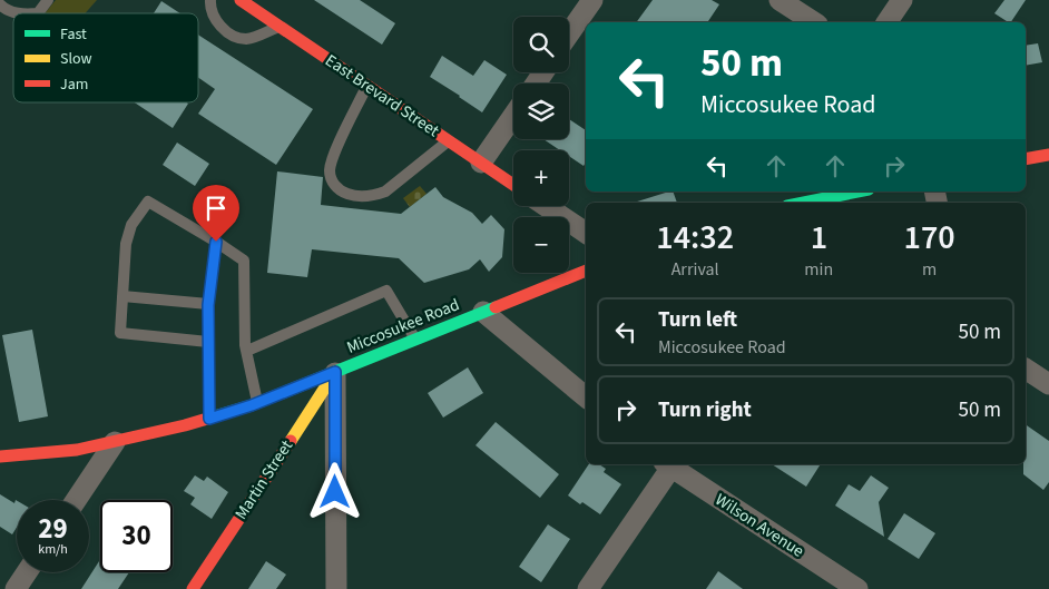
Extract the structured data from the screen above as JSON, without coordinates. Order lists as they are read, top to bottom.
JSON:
{
  "streets": {
    "street": [
      "East Brevard Street",
      "Miccosukee Road",
      "Martin Street",
      "Wilson Avenue"
    ]
  },
  "crossings": [
    ["Miccosukee Road", "Martin Street"]
  ],
  "legend": ["Fast", "Slow", "Jam"],
  "page": {
    "map_buttons": ["+", "−"],
    "turn": ["50 m", "Miccosukee Road"],
    "eta": [
      "14:32",
      "Arrival",
      "1",
      "min",
      "170",
      "m"
    ],
    "list": [
      {
        "name": "Turn left",
        "note": "Miccosukee Road",
        "value": "50 m"
      },
      {
        "name": "Turn right",
        "value": "50 m"
      }
    ],
    "speed": "29 km/h",
    "limit": "30"
  }
}
